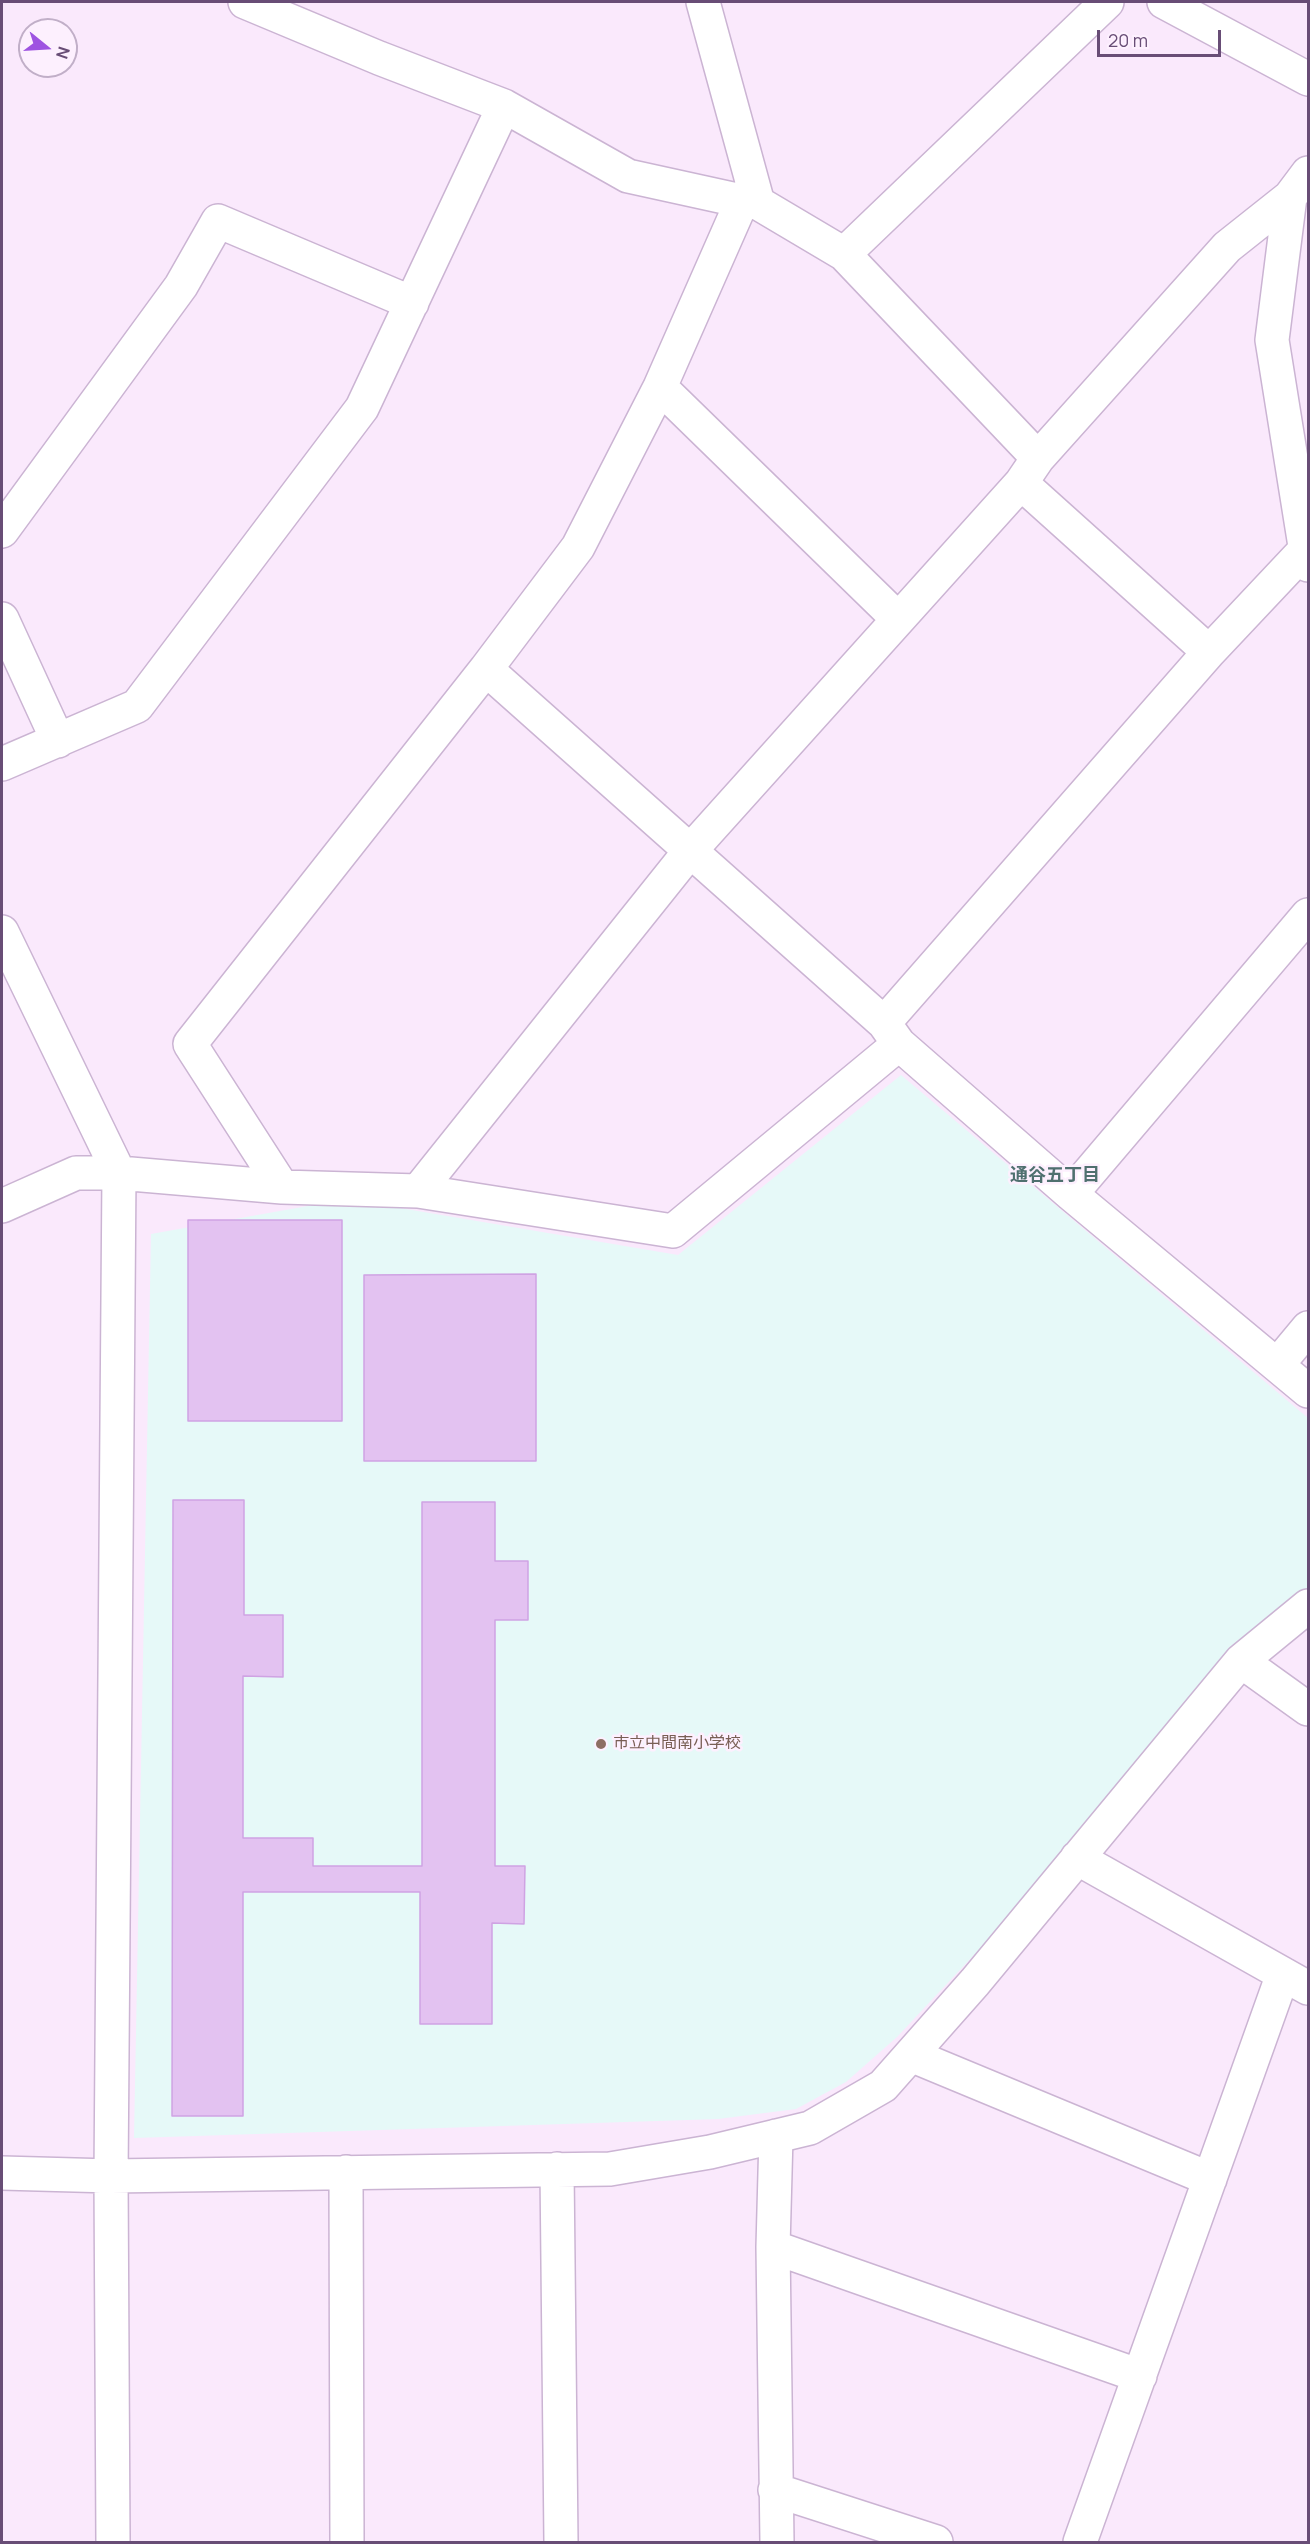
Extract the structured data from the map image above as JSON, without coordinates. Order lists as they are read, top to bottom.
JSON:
{
  "districts": ["通谷五丁目"],
  "places": ["市立中間南小学校"],
  "scale_bar": "20 m",
  "north": "right"
}
